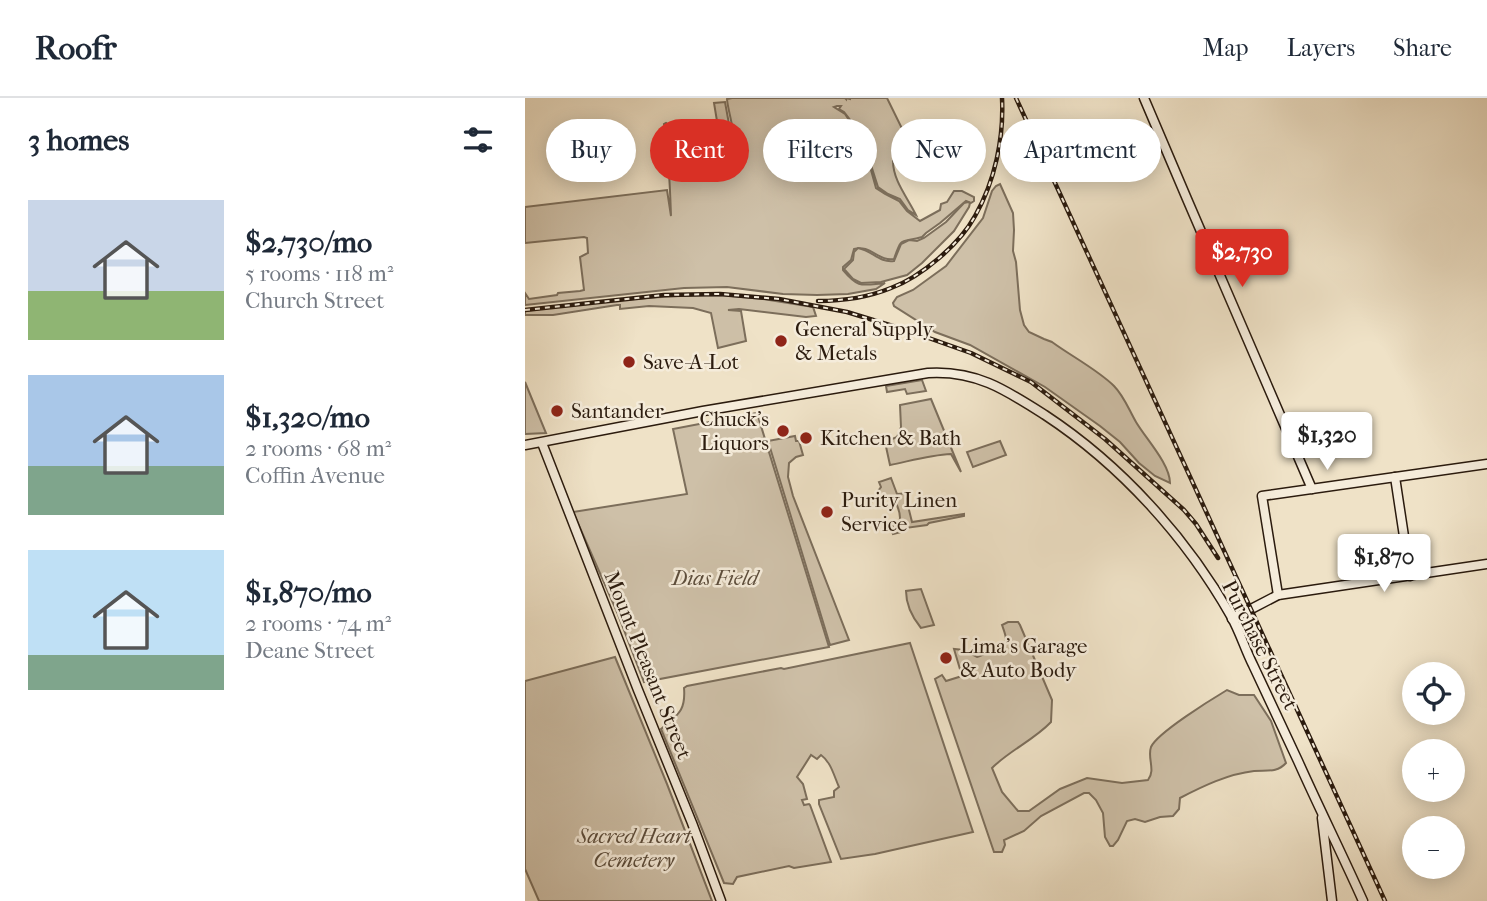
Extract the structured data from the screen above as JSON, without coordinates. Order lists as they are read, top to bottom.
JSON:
{
  "streets": {
    "main road": ["Purchase Street", "Mount Pleasant Street"]
  },
  "crossings": [
    ["Purchase Street", "Mount Pleasant Street"]
  ],
  "parks": ["Dias Field", "Sacred Heart Cemetery"],
  "places": [
    "General Supply & Metals",
    "Save-A-Lot",
    "Santander",
    "Chuck's Liquors",
    "Kitchen & Bath",
    "Purity Linen Service",
    "Lima's Garage & Auto Body"
  ],
  "page": {
    "header": "Roofr",
    "nav": ["Map", "Layers", "Share"],
    "heading": "3 homes",
    "chip": [
      "Buy",
      "Rent",
      "Filters",
      "New",
      "Apartment"
    ],
    "list": [
      {
        "name": "$2,730/mo",
        "note": "5 rooms · 118 m² · Church Street"
      },
      {
        "name": "$1,320/mo",
        "note": "2 rooms · 68 m² · Coffin Avenue"
      },
      {
        "name": "$1,870/mo",
        "note": "2 rooms · 74 m² · Deane Street"
      }
    ],
    "price": ["$2,730", "$1,320", "$1,870"],
    "map_buttons": ["+", "−"]
  }
}
